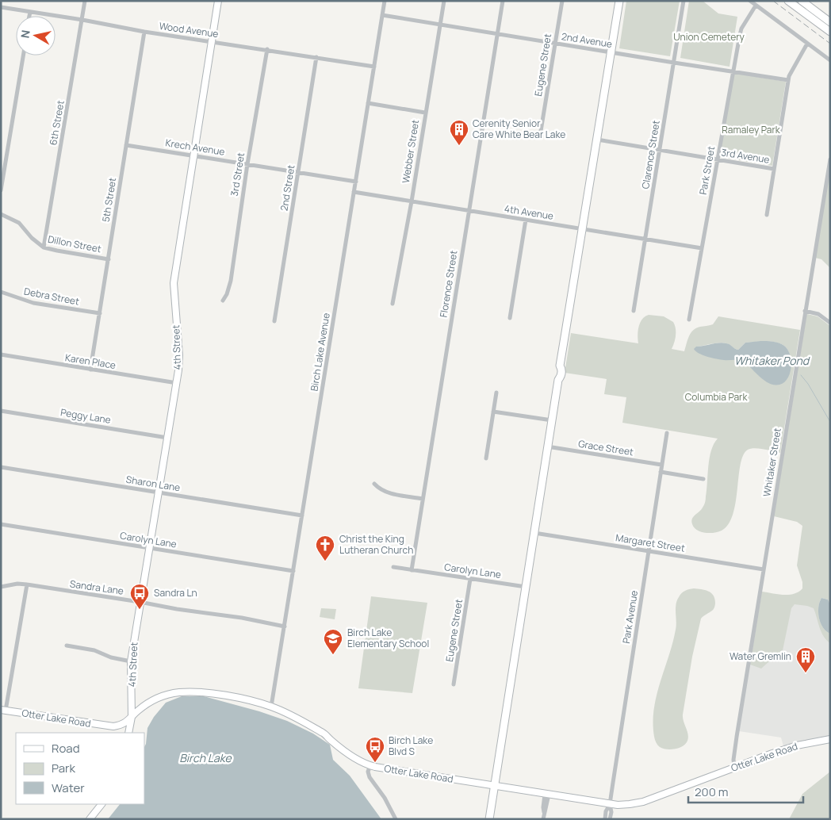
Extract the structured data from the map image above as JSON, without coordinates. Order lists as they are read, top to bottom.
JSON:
{
  "streets": {
    "street": [
      "Wood Avenue",
      "2nd Avenue",
      "Eugene Street",
      "6th Street",
      "Krech Avenue",
      "Webber Street",
      "Clarence Street",
      "3rd Avenue",
      "Park Street",
      "3rd Street",
      "2nd Street",
      "5th Street",
      "4th Avenue",
      "Dillon Street",
      "Florence Street",
      "Debra Street",
      "4th Street",
      "Birch Lake Avenue",
      "Karen Place",
      "Peggy Lane",
      "Grace Street",
      "Whitaker Street",
      "Sharon Lane",
      "Carolyn Lane",
      "Margaret Street",
      "Sandra Lane",
      "Park Avenue",
      "Otter Lake Road"
    ]
  },
  "crossings": [
    ["Wood Avenue", "6th Street"],
    ["Wood Avenue", "3rd Street"],
    ["Wood Avenue", "2nd Street"],
    ["Wood Avenue", "5th Street"],
    ["Wood Avenue", "4th Street"],
    ["Wood Avenue", "Birch Lake Avenue"],
    ["2nd Avenue", "Eugene Street"],
    ["2nd Avenue", "Webber Street"],
    ["2nd Avenue", "Clarence Street"],
    ["2nd Avenue", "Park Street"],
    ["2nd Avenue", "Florence Street"],
    ["2nd Avenue", "Birch Lake Avenue"],
    ["Eugene Street", "Carolyn Lane"],
    ["6th Street", "Dillon Street"],
    ["Krech Avenue", "3rd Street"],
    ["Krech Avenue", "2nd Street"],
    ["Krech Avenue", "5th Street"],
    ["Krech Avenue", "4th Street"],
    ["Krech Avenue", "Birch Lake Avenue"],
    ["Webber Street", "4th Avenue"],
    ["Clarence Street", "3rd Avenue"],
    ["Clarence Street", "4th Avenue"],
    ["3rd Avenue", "Park Street"],
    ["Park Street", "4th Avenue"],
    ["5th Street", "Dillon Street"],
    ["5th Street", "Debra Street"],
    ["5th Street", "Karen Place"],
    ["4th Avenue", "Florence Street"],
    ["4th Avenue", "Birch Lake Avenue"],
    ["Florence Street", "Carolyn Lane"],
    ["4th Street", "Karen Place"],
    ["4th Street", "Peggy Lane"],
    ["4th Street", "Sharon Lane"],
    ["4th Street", "Carolyn Lane"],
    ["4th Street", "Sandra Lane"],
    ["4th Street", "Otter Lake Road"],
    ["Birch Lake Avenue", "Sharon Lane"],
    ["Birch Lake Avenue", "Carolyn Lane"],
    ["Birch Lake Avenue", "Sandra Lane"],
    ["Birch Lake Avenue", "Otter Lake Road"],
    ["Grace Street", "Park Avenue"],
    ["Whitaker Street", "Margaret Street"],
    ["Whitaker Street", "Otter Lake Road"],
    ["Margaret Street", "Park Avenue"],
    ["Park Avenue", "Otter Lake Road"]
  ],
  "water": ["Whitaker Pond", "Birch Lake"],
  "parks": ["Union Cemetery", "Ramaley Park", "Columbia Park"],
  "places": {
    "building": ["Cerenity Senior Care White Bear Lake", "Water Gremlin"],
    "church": ["Christ the King Lutheran Church"],
    "bus stop": ["Sandra Ln", "Birch Lake Blvd S"],
    "school or university": ["Birch Lake Elementary School"]
  },
  "legend": ["Road", "Park", "Water"],
  "scale_bar": "200 m",
  "north": "left"
}
